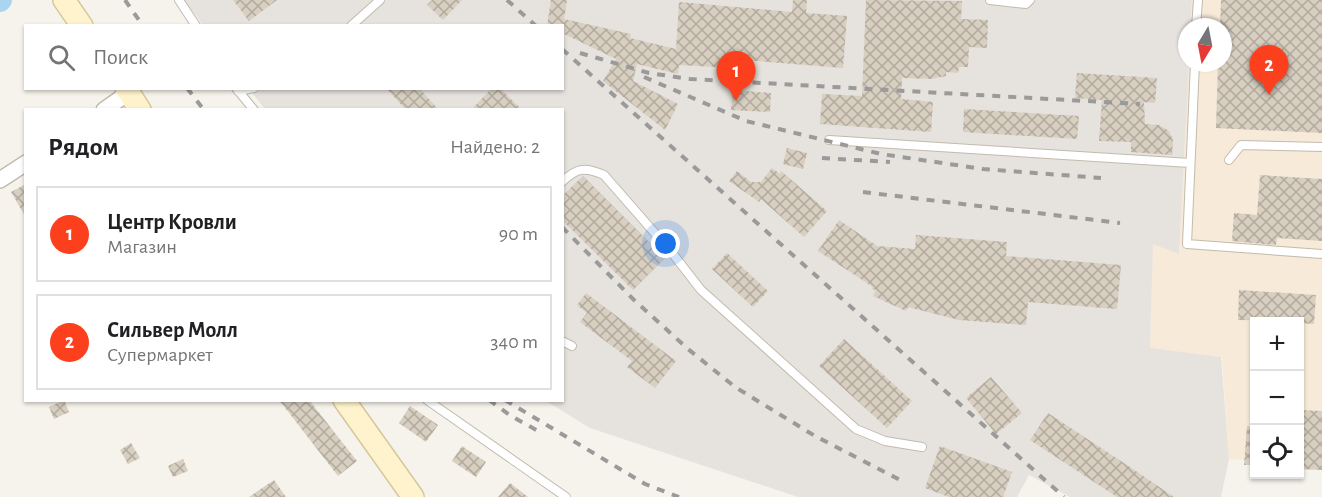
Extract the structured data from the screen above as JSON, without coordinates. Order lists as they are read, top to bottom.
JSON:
{
  "north": "bottom",
  "page": {
    "search": "Поиск",
    "pins": ["2", "1"],
    "heading": ["Рядом", "Найдено: 2"],
    "list": [
      {
        "mark": "1",
        "name": "Центр Кровли",
        "note": "Магазин",
        "value": "90 m"
      },
      {
        "mark": "2",
        "name": "Сильвер Молл",
        "note": "Супермаркет",
        "value": "340 m"
      }
    ],
    "map_buttons": ["+", "−"]
  }
}
